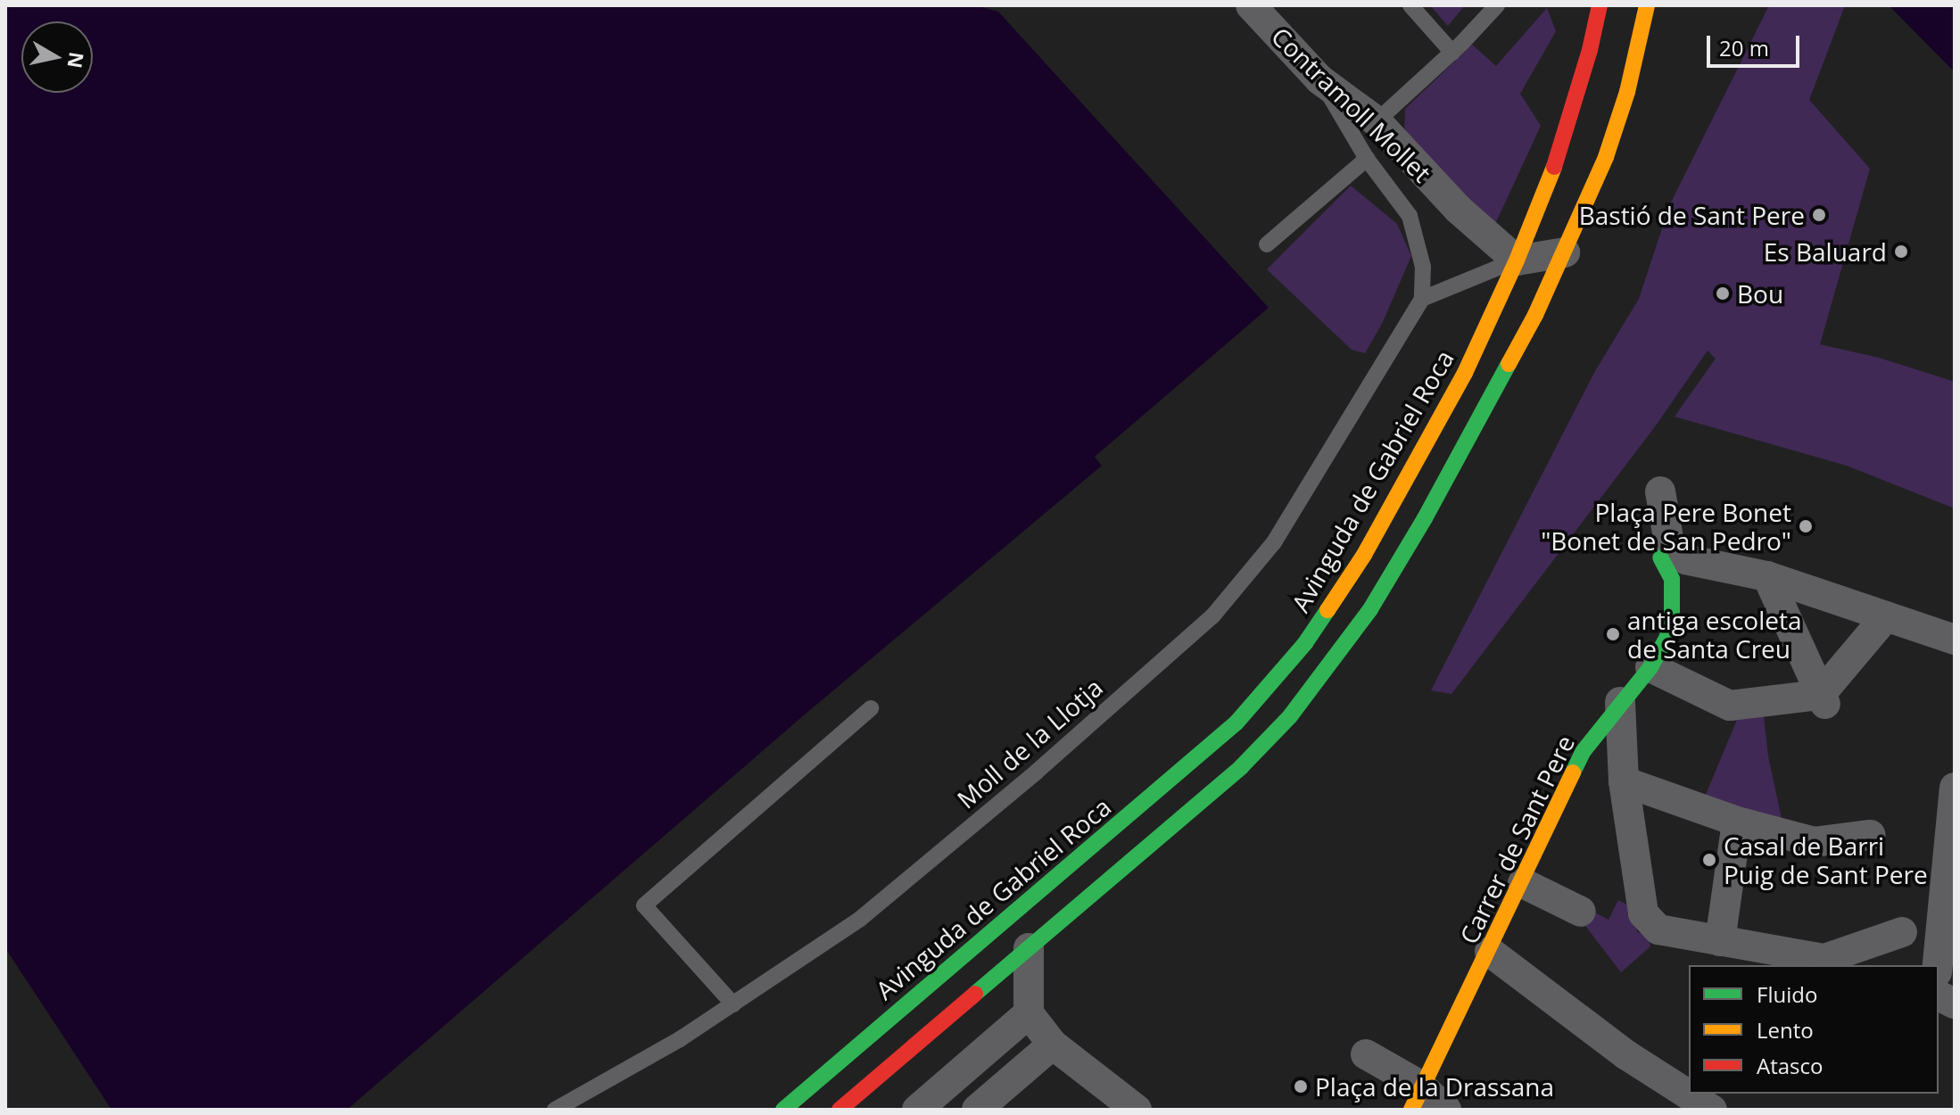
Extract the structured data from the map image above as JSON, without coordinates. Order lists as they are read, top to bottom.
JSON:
{
  "streets": {
    "main road": ["Avinguda de Gabriel Roca", "Carrer de Sant Pere"],
    "street": ["Contramoll Mollet"],
    "lane": ["Moll de la Llotja"]
  },
  "crossings": [
    ["Contramoll Mollet", "Avinguda de Gabriel Roca"]
  ],
  "places": [
    "Bastió de Sant Pere",
    "Es Baluard",
    "Bou",
    "Plaça Pere Bonet \"Bonet de San Pedro\"",
    "antiga escoleta de Santa Creu",
    "Casal de Barri Puig de Sant Pere",
    "Plaça de la Drassana"
  ],
  "legend": ["Fluido", "Lento", "Atasco"],
  "scale_bar": "20 m",
  "north": "right"
}
